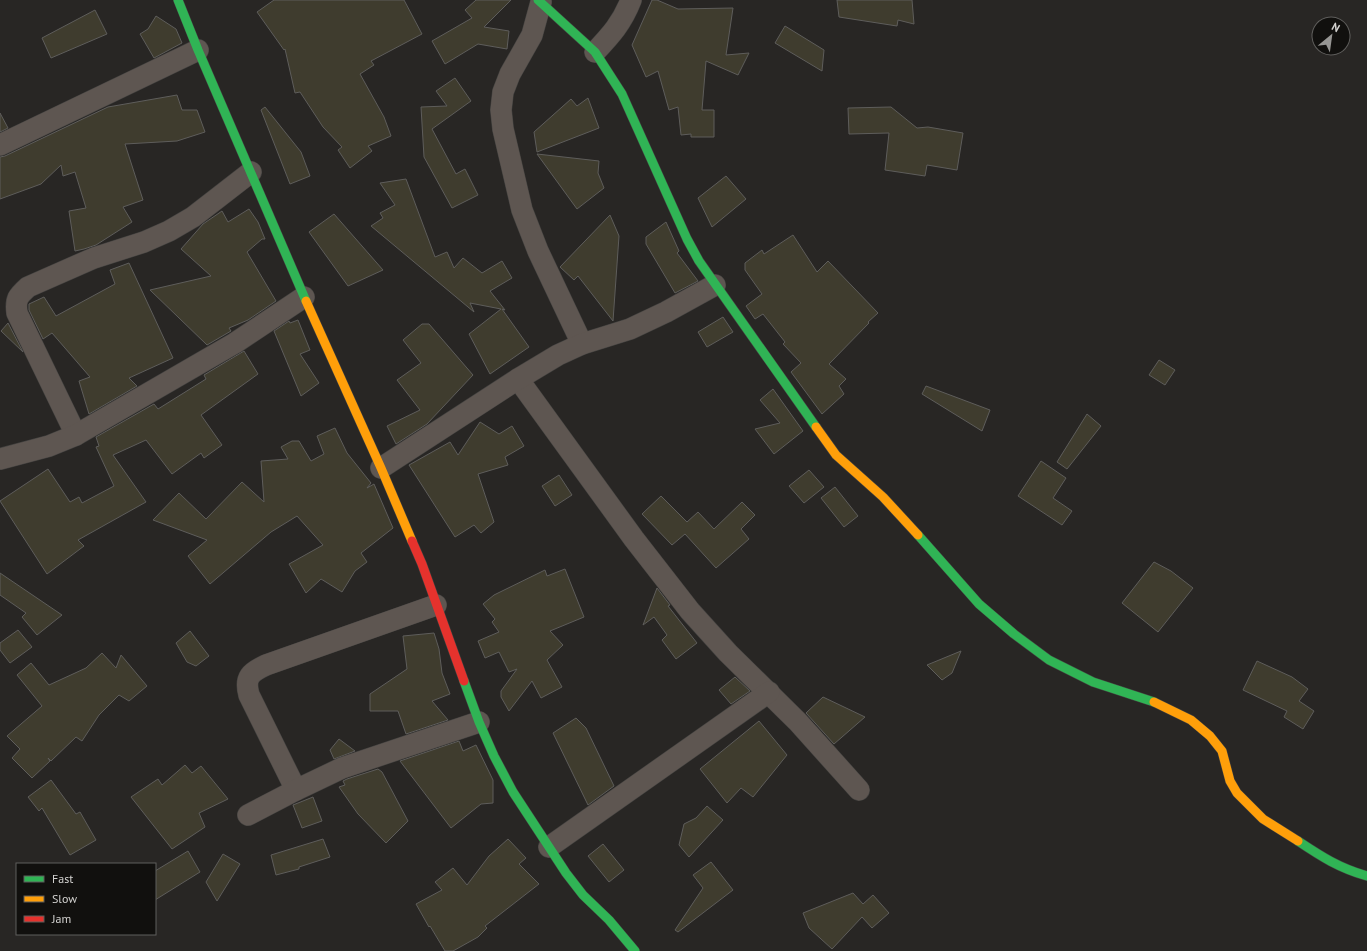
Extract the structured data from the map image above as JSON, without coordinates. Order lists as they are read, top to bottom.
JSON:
{
  "legend": ["Fast", "Slow", "Jam"],
  "north": "top right"
}
